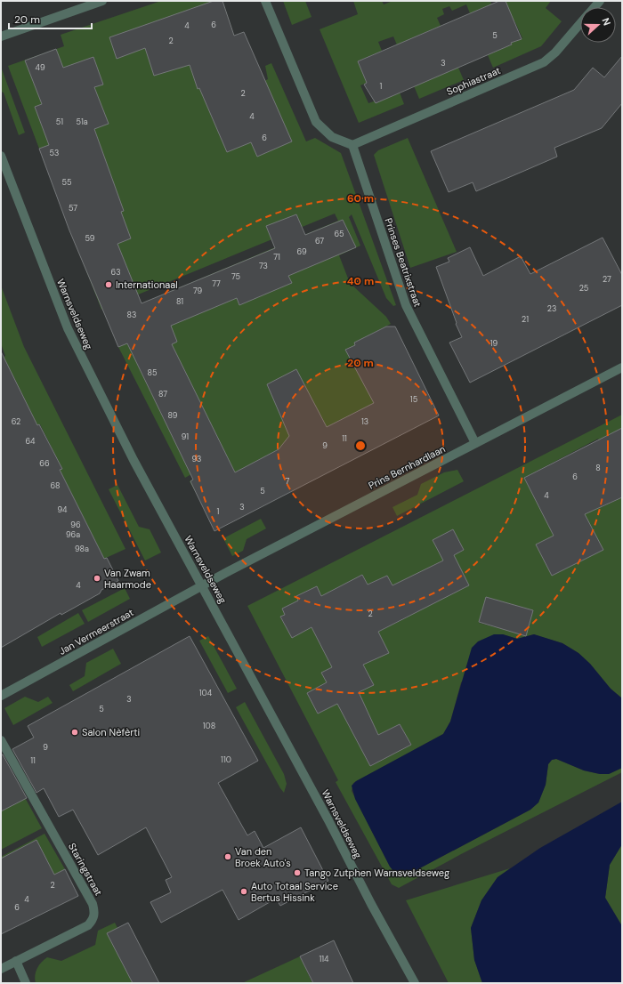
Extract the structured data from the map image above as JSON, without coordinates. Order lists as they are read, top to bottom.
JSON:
{
  "streets": {
    "street": [
      "Sophiastraat",
      "Prinses Beatrixstraat",
      "Warnsveldseweg",
      "Prins Bernhardlaan",
      "Jan Vermeerstraat",
      "Staringstraat"
    ]
  },
  "crossings": [
    ["Sophiastraat", "Prinses Beatrixstraat"],
    ["Prinses Beatrixstraat", "Prins Bernhardlaan"],
    ["Warnsveldseweg", "Prins Bernhardlaan"],
    ["Warnsveldseweg", "Jan Vermeerstraat"],
    ["Prins Bernhardlaan", "Jan Vermeerstraat"]
  ],
  "places": [
    "Internationaal",
    "Van Zwam Haarmode",
    "Salon Nèfèrti",
    "Van den Broek Auto's",
    "Tango Zutphen Warnsveldseweg",
    "Auto Totaal Service Bertus Hissink"
  ],
  "house_numbers": [
    "6",
    "4",
    "5",
    "2",
    "3",
    "49",
    "1",
    "2",
    "4",
    "51",
    "51a",
    "6",
    "53",
    "55",
    "57",
    "65",
    "59",
    "67",
    "69",
    "71",
    "73",
    "63",
    "75",
    "27",
    "77",
    "25",
    "79",
    "81",
    "23",
    "83",
    "21",
    "19",
    "85",
    "87",
    "15",
    "89",
    "62",
    "13",
    "91",
    "11",
    "64",
    "9",
    "93",
    "66",
    "8",
    "6",
    "7",
    "68",
    "5",
    "4",
    "3",
    "94",
    "1",
    "96",
    "96a",
    "98a",
    "4",
    "2",
    "104",
    "3",
    "5",
    "108",
    "9",
    "110",
    "11",
    "2",
    "4",
    "6",
    "114"
  ],
  "scale_bar": "20 m",
  "north": "right",
  "rings": ["60 m", "40 m", "20 m"]
}
